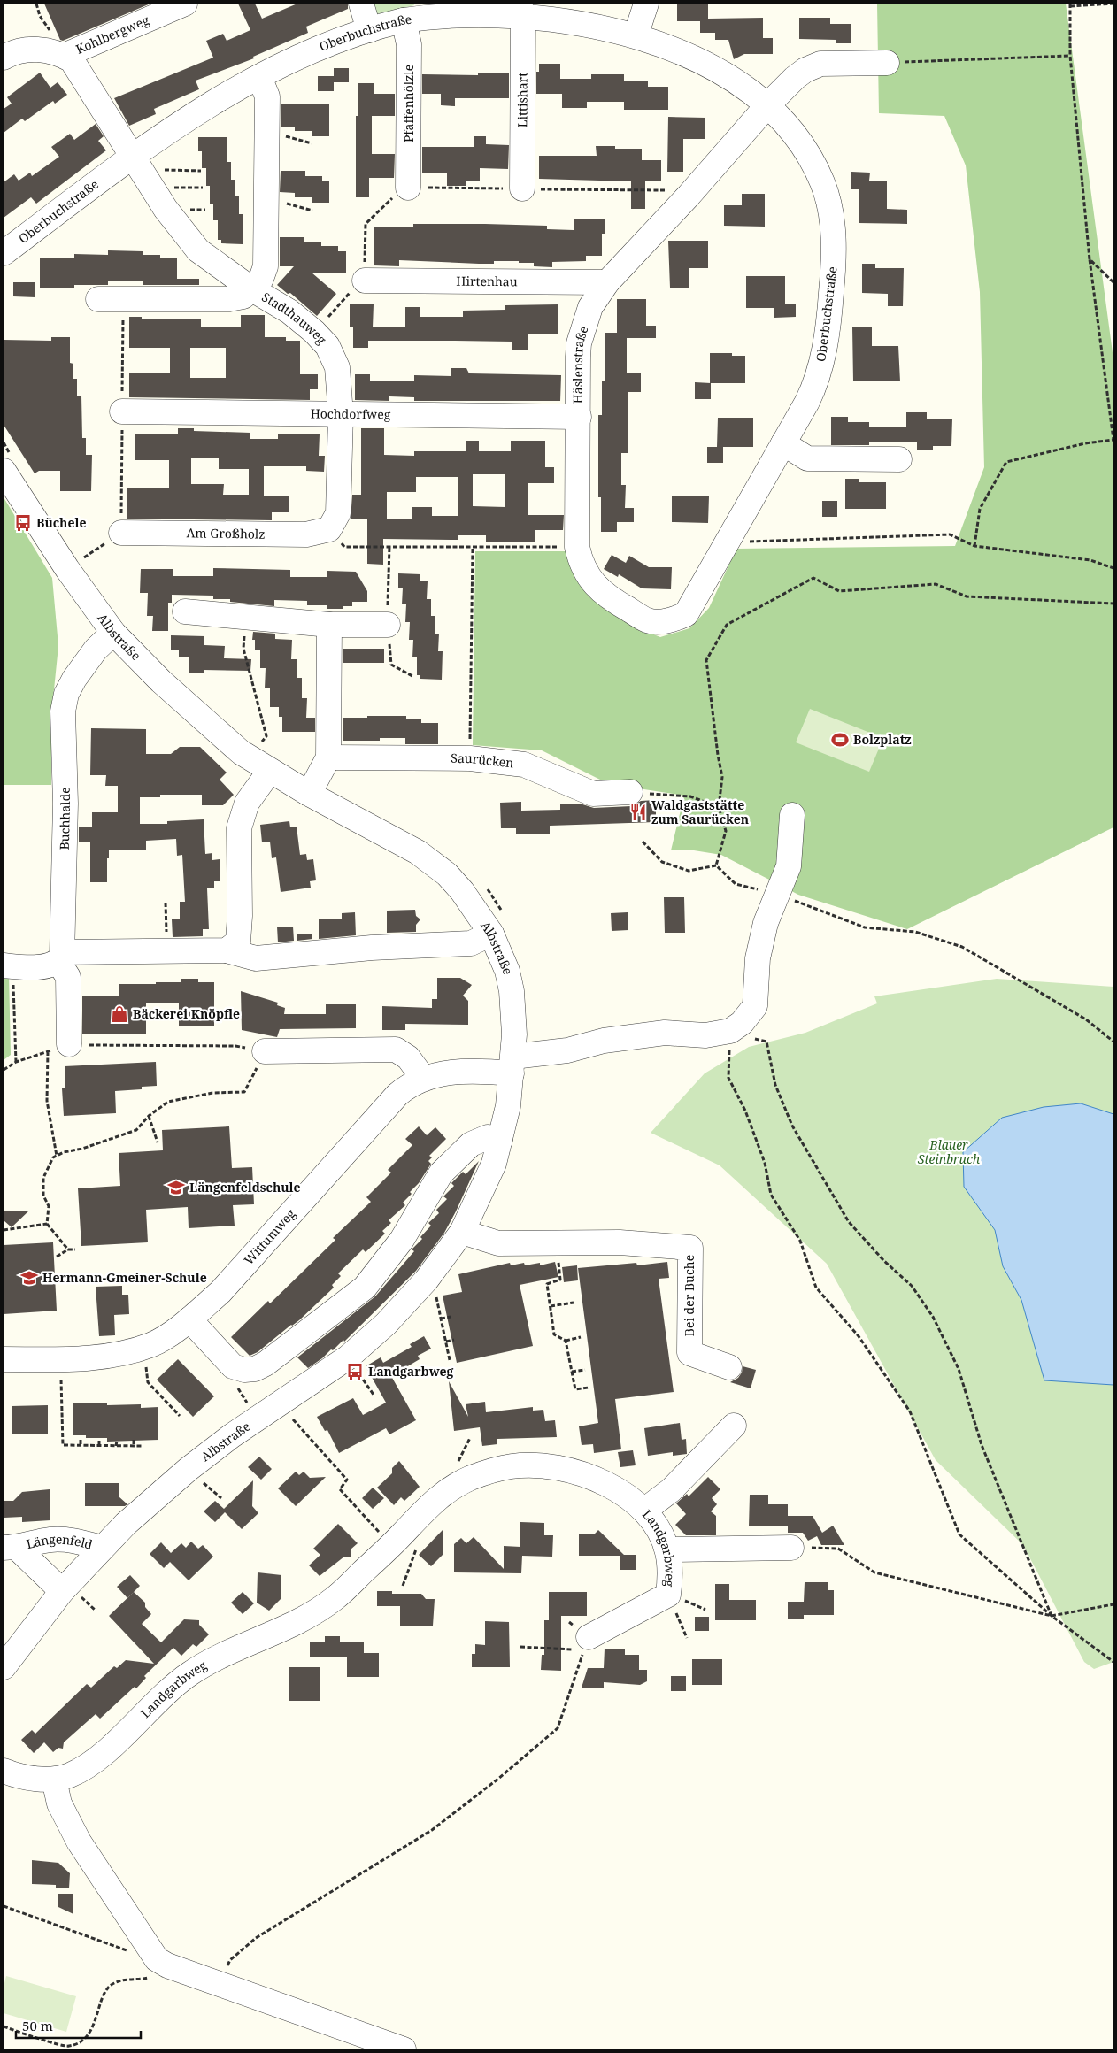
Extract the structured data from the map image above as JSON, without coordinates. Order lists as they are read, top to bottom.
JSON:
{
  "streets": {
    "street": [
      "Kohlbergweg",
      "Oberbuchstraße",
      "Littishart",
      "Pfaffenhölzle",
      "Hirtenhau",
      "Stadthauweg",
      "Häslenstraße",
      "Hochdorfweg",
      "Am Großholz",
      "Albstraße",
      "Saurücken",
      "Buchhalde",
      "Wittumweg",
      "Bei der Buche",
      "Längenfeld",
      "Landgarbweg"
    ]
  },
  "crossings": [
    ["Kohlbergweg", "Oberbuchstraße"],
    ["Kohlbergweg", "Stadthauweg"],
    ["Oberbuchstraße", "Littishart"],
    ["Oberbuchstraße", "Pfaffenhölzle"],
    ["Oberbuchstraße", "Stadthauweg"],
    ["Oberbuchstraße", "Häslenstraße"],
    ["Hirtenhau", "Häslenstraße"],
    ["Stadthauweg", "Hochdorfweg"],
    ["Stadthauweg", "Am Großholz"],
    ["Häslenstraße", "Hochdorfweg"],
    ["Albstraße", "Buchhalde"],
    ["Albstraße", "Wittumweg"],
    ["Albstraße", "Bei der Buche"],
    ["Albstraße", "Längenfeld"]
  ],
  "parks": ["Blauer Steinbruch"],
  "places": {
    "bus stop": ["Büchele", "Landgarbweg"],
    "sports": ["Bolzplatz"],
    "restaurant": ["Waldgaststätte zum Saurücken"],
    "shop": ["Bäckerei Knöpfle"],
    "school or university": ["Längenfeldschule", "Hermann-Gmeiner-Schule"]
  },
  "scale_bar": "50 m"
}
